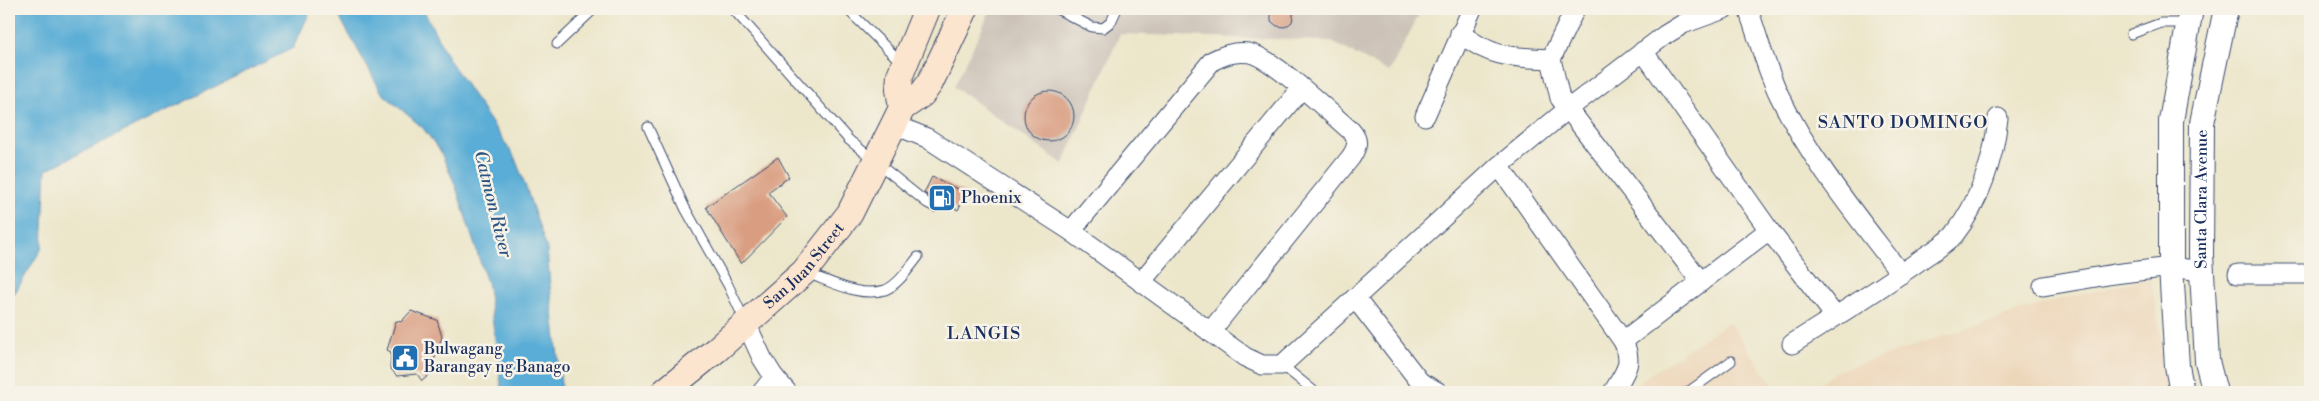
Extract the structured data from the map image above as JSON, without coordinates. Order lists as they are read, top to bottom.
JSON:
{
  "streets": {
    "main road": ["San Juan Street"],
    "street": ["Santa Clara Avenue"]
  },
  "districts": ["SANTO DOMINGO", "LANGIS"],
  "water": ["Catmon River"],
  "places": {
    "fuel station": ["Phoenix"],
    "public building": ["Bulwagang Barangay ng Banago"]
  }
}
